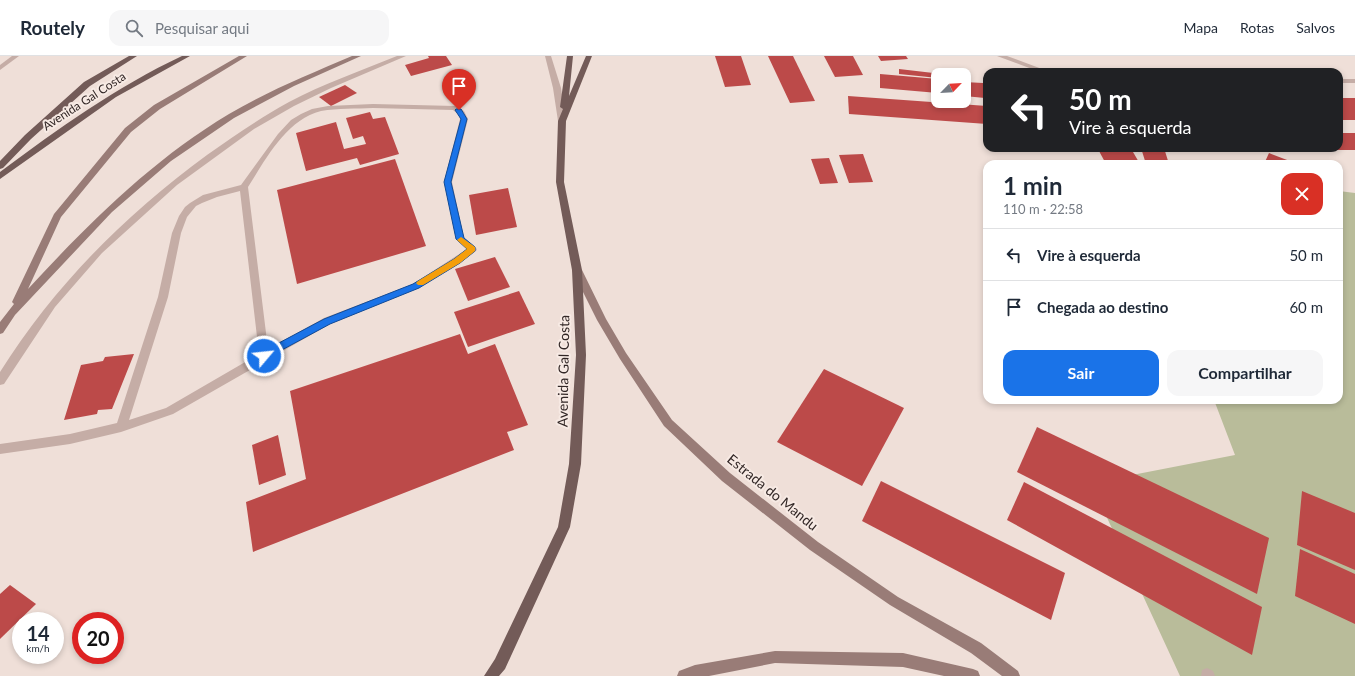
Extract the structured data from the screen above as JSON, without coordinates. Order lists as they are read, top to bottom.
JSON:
{
  "streets": {
    "main road": ["Avenida Gal Costa", "Estrada do Mandu"]
  },
  "crossings": [
    ["Avenida Gal Costa", "Estrada do Mandu"]
  ],
  "north": "top right",
  "page": {
    "header": "Routely",
    "search": "Pesquisar aqui",
    "nav": ["Mapa", "Rotas", "Salvos"],
    "turn": ["50 m", "Vire à esquerda"],
    "heading": ["1 min", "110 m · 22:58"],
    "list": [
      {
        "name": "Vire à esquerda",
        "value": "50 m"
      },
      {
        "name": "Chegada ao destino",
        "value": "60 m"
      }
    ],
    "buttons": ["Sair", "Compartilhar"],
    "speed": "14 km/h",
    "limit": "20"
  }
}
